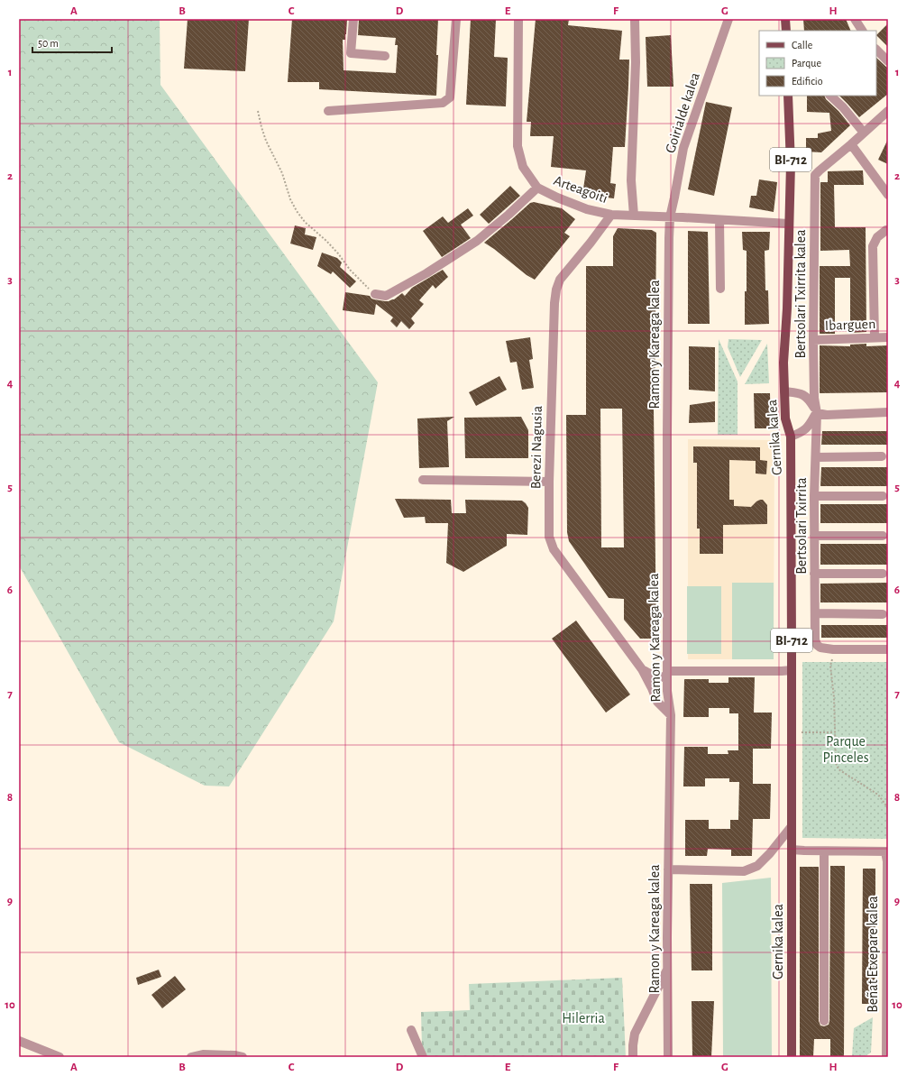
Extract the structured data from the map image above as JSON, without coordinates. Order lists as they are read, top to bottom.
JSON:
{
  "streets": {
    "main road": ["BI-712", "Gernika kalea"],
    "street": [
      "Goirialde kalea",
      "Arteagoiti",
      "Bertsolari Txirrita kalea",
      "Ibarguen",
      "Ramon y Kareaga kalea",
      "Berezi Nagusia",
      "Bertsolari Txirrita",
      "Beñat Etxepare kalea"
    ]
  },
  "crossings": [
    ["Goirialde kalea", "Arteagoiti"],
    ["Goirialde kalea", "Ramon y Kareaga kalea"],
    ["BI-712", "Arteagoiti"],
    ["BI-712", "Gernika kalea"],
    ["Arteagoiti", "Ramon y Kareaga kalea"],
    ["Arteagoiti", "Gernika kalea"],
    ["Arteagoiti", "Berezi Nagusia"],
    ["Bertsolari Txirrita kalea", "Ibarguen"],
    ["Bertsolari Txirrita kalea", "Bertsolari Txirrita"],
    ["Ramon y Kareaga kalea", "Berezi Nagusia"]
  ],
  "parks": ["Parque Pinceles", "Hilerria"],
  "legend": ["Calle", "Parque", "Edificio"],
  "scale_bar": "50 m",
  "grid": {
    "columns": [
      "A",
      "B",
      "C",
      "D",
      "E",
      "F",
      "G",
      "H"
    ],
    "rows": [
      "1",
      "2",
      "3",
      "4",
      "5",
      "6",
      "7",
      "8",
      "9",
      "10"
    ]
  }
}
